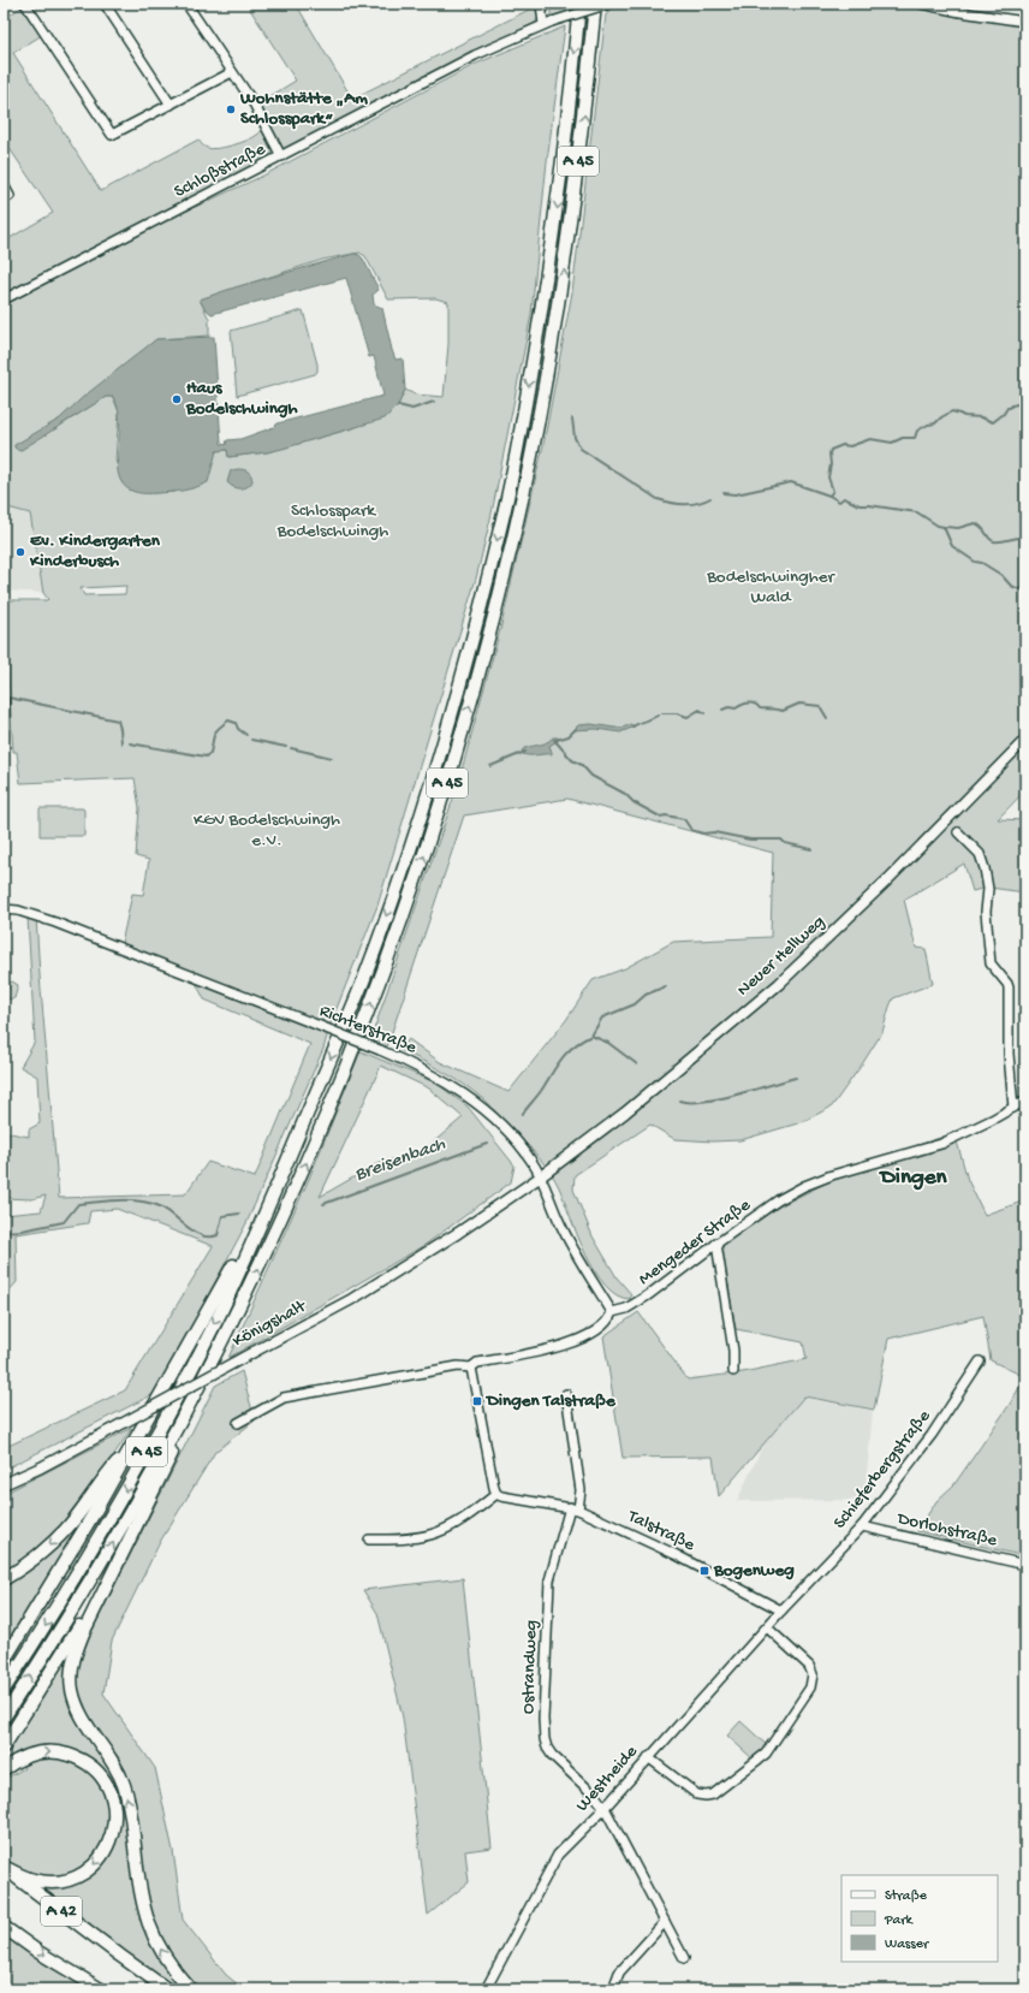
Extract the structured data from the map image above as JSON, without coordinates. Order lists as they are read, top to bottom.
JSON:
{
  "streets": {
    "highway": ["A 45", "A 42"],
    "main road": ["Neuer Hellweg", "Königshalt"],
    "street": [
      "Schloßstraße",
      "Richterstraße",
      "Mengeder Straße",
      "Schieferbergstraße",
      "Dorlohstraße",
      "Talstraße",
      "Ostrandweg",
      "Westheide"
    ]
  },
  "crossings": [
    ["Neuer Hellweg", "Richterstraße"],
    ["Neuer Hellweg", "Königshalt"],
    ["Richterstraße", "Mengeder Straße"],
    ["Richterstraße", "Königshalt"],
    ["Schieferbergstraße", "Dorlohstraße"],
    ["Schieferbergstraße", "Talstraße"],
    ["Schieferbergstraße", "Westheide"],
    ["Talstraße", "Ostrandweg"],
    ["Talstraße", "Westheide"],
    ["Ostrandweg", "Westheide"]
  ],
  "districts": ["Dingen"],
  "water": ["Breisenbach"],
  "parks": ["Schlosspark Bodelschwingh", "Bodelschwingher Wald", "KGV Bodelschwingh e.V."],
  "places": {
    "other": ["Wohnstätte „Am Schlosspark“", "Haus Bodelschwingh", "Ev. Kindergarten Kinderbusch"],
    "transit": ["Dingen Talstraße", "Bogenweg"]
  },
  "legend": ["Straße", "Park", "Wasser"]
}
